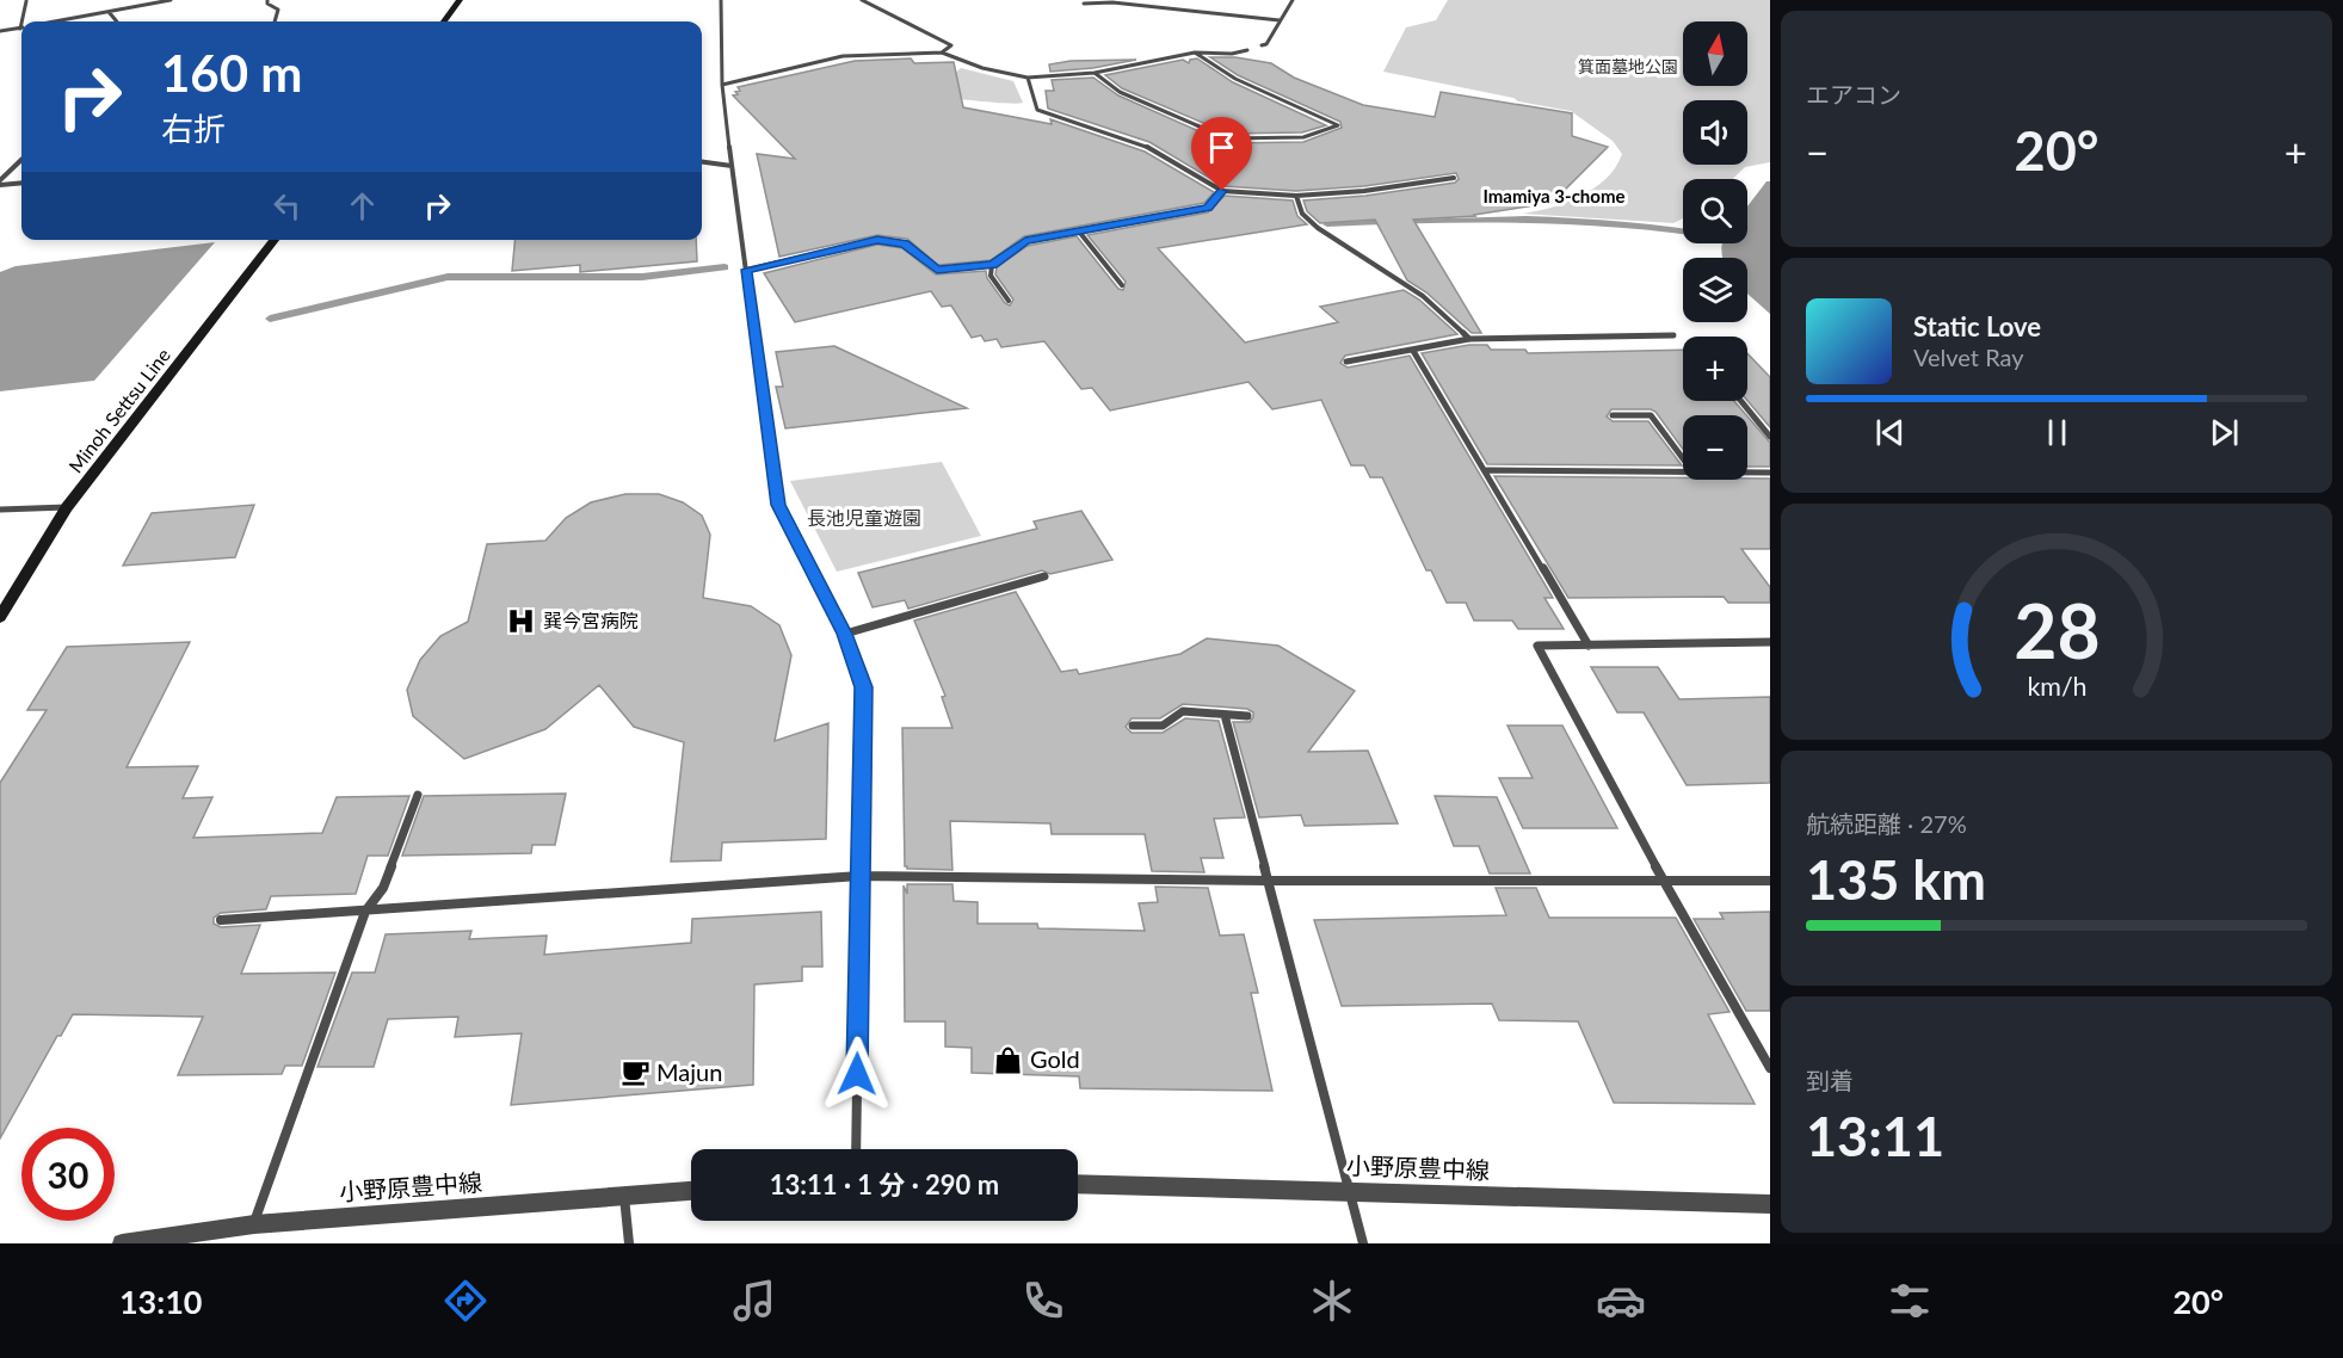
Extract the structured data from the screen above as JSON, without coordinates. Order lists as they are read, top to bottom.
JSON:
{
  "streets": {
    "main road": ["Minoh Settsu Line"],
    "street": ["小野原豊中線"]
  },
  "districts": ["Imamiya 3-chome"],
  "parks": ["箕面墓地公園", "長池児童遊園"],
  "places": {
    "hospital": ["巽今宮病院"],
    "shop": ["Gold"],
    "cafe": ["Majun"]
  },
  "north": "top",
  "page": {
    "tile": [
      "エアコン",
      ["航続距離 · 27%", "135 km"],
      ["到着", "13:11"]
    ],
    "map_buttons": ["+", "−"],
    "turn": ["160 m", "右折"],
    "heat": ["−", "20°", "+"],
    "song": ["Static Love", "Velvet Ray"],
    "limit": "30",
    "trip": "13:11 · 1 分 · 290 m",
    "tabs": ["13:10", "20°"],
    "gauge": ["28", "km/h"]
  }
}
